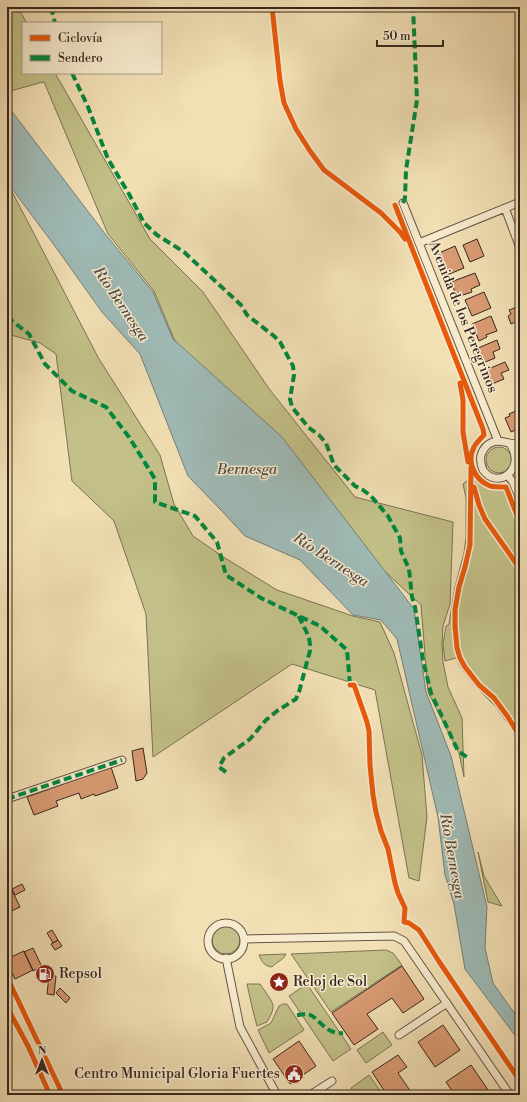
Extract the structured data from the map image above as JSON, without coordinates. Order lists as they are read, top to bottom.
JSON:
{
  "streets": {
    "street": ["Avenida de los Peregrinos"]
  },
  "water": ["Río Bernesga", "Bernesga"],
  "places": {
    "fuel station": ["Repsol"],
    "place": ["Reloj de Sol"],
    "public building": ["Centro Municipal Gloria Fuertes"]
  },
  "legend": ["Ciclovía", "Sendero"],
  "scale_bar": "50 m",
  "north": "top"
}
